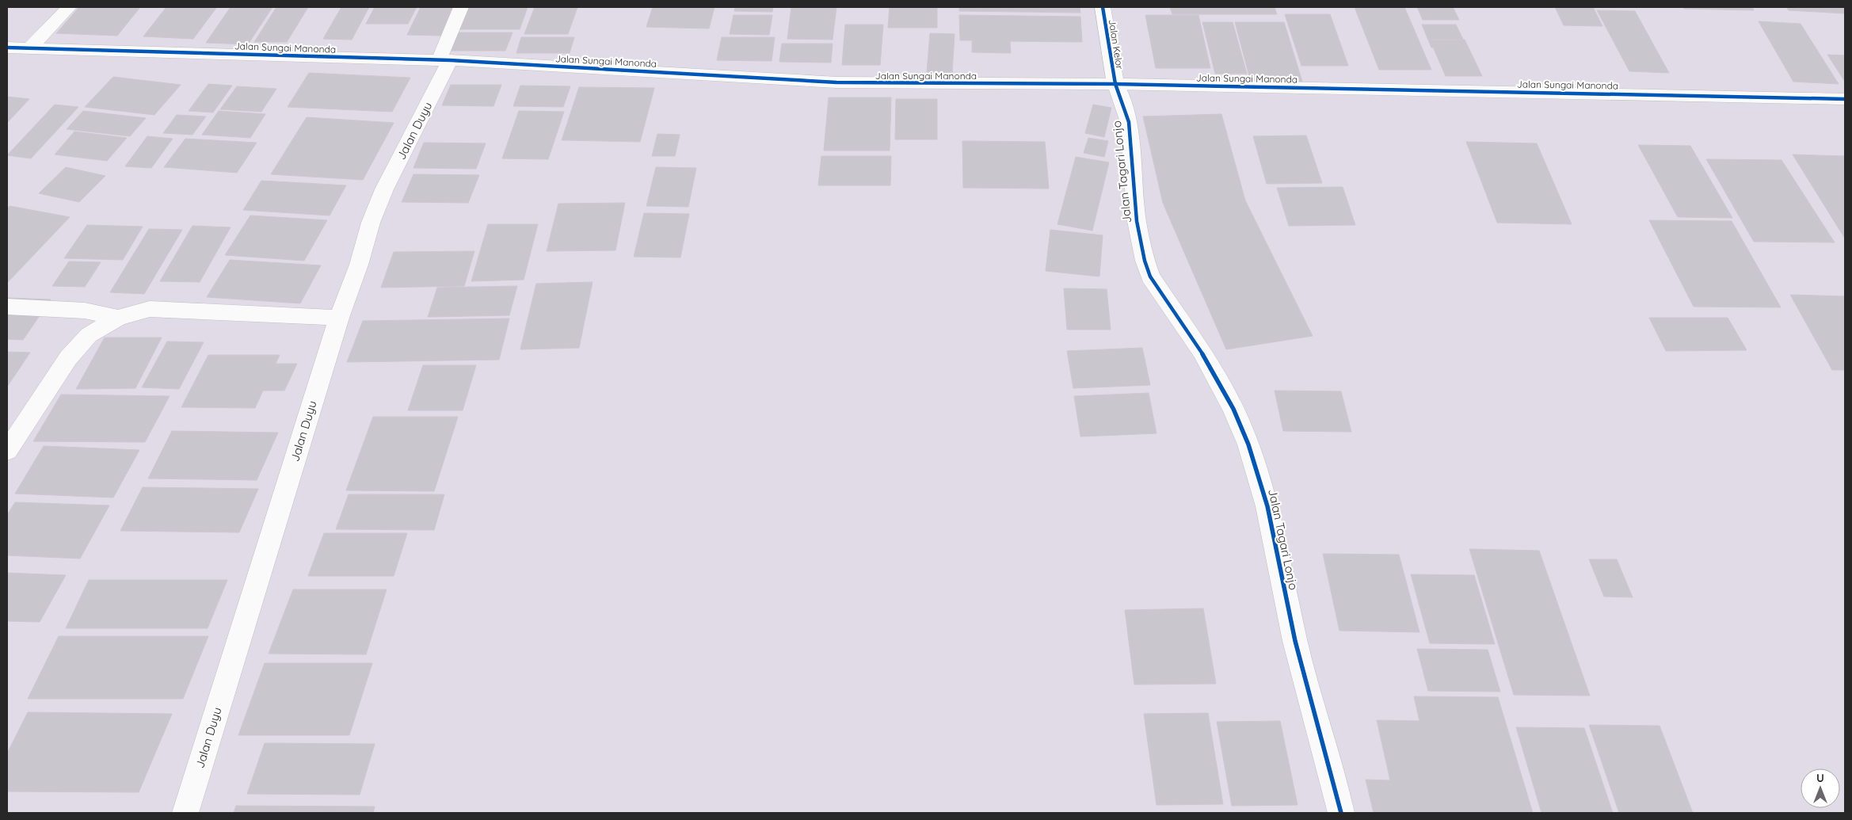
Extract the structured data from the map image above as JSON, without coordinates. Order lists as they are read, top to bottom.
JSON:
{
  "streets": {
    "street": [
      "Jalan Kelor",
      "Jalan Sungai Manonda",
      "Jalan Duyu",
      "Jalan Tagari Lonjo"
    ]
  },
  "crossings": [
    ["Jalan Kelor", "Jalan Sungai Manonda"],
    ["Jalan Kelor", "Jalan Tagari Lonjo"],
    ["Jalan Sungai Manonda", "Jalan Duyu"],
    ["Jalan Sungai Manonda", "Jalan Tagari Lonjo"]
  ],
  "north": "top"
}
